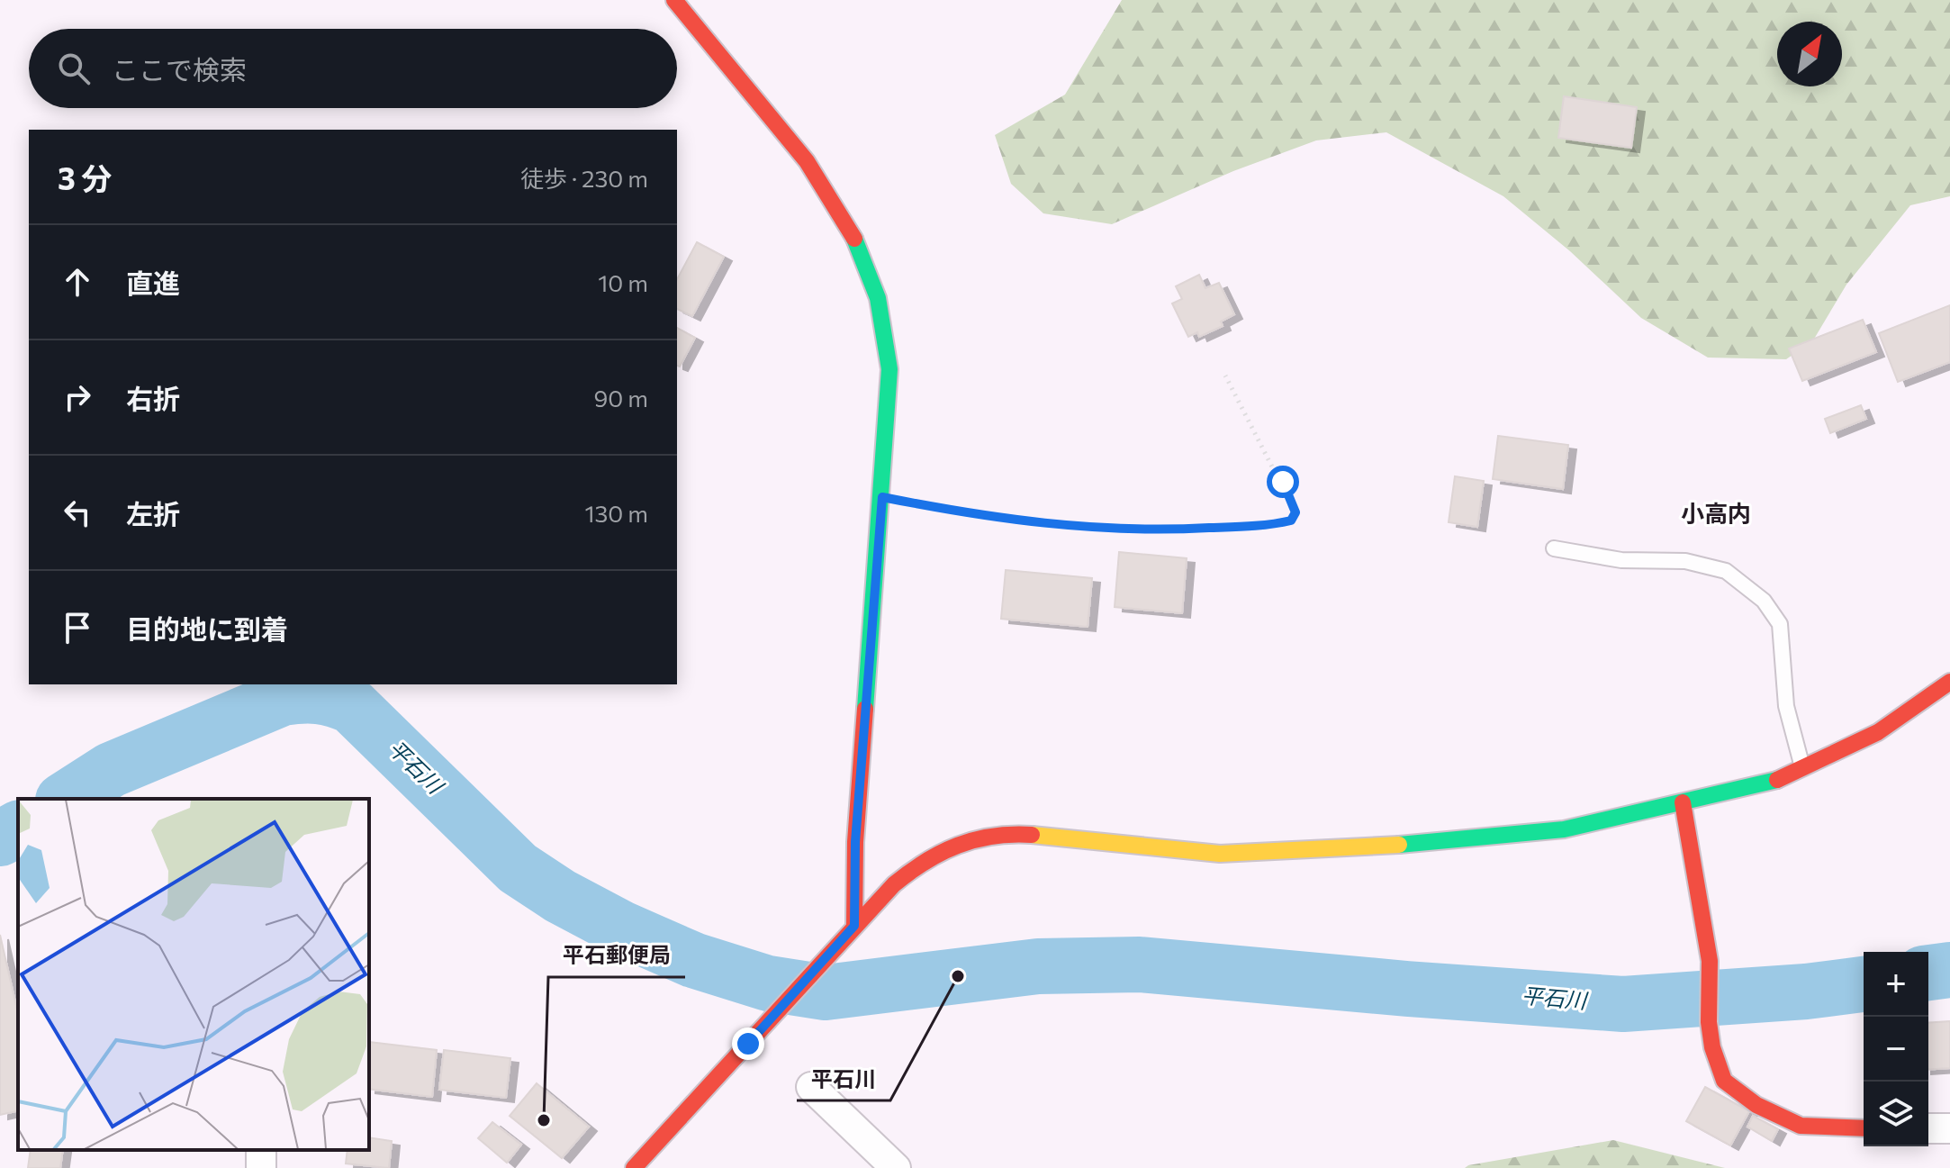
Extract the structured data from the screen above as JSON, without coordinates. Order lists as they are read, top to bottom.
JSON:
{
  "districts": ["小高内"],
  "water": ["平石川"],
  "places": ["平石川", "平石郵便局"],
  "north": "top right",
  "page": {
    "search": "ここで検索",
    "heading": ["3 分", "徒歩 · 230 m"],
    "list": [
      ["直進", "10 m"],
      ["右折", "90 m"],
      ["左折", "130 m"],
      "目的地に到着"
    ],
    "map_buttons": ["+", "−"]
  }
}
